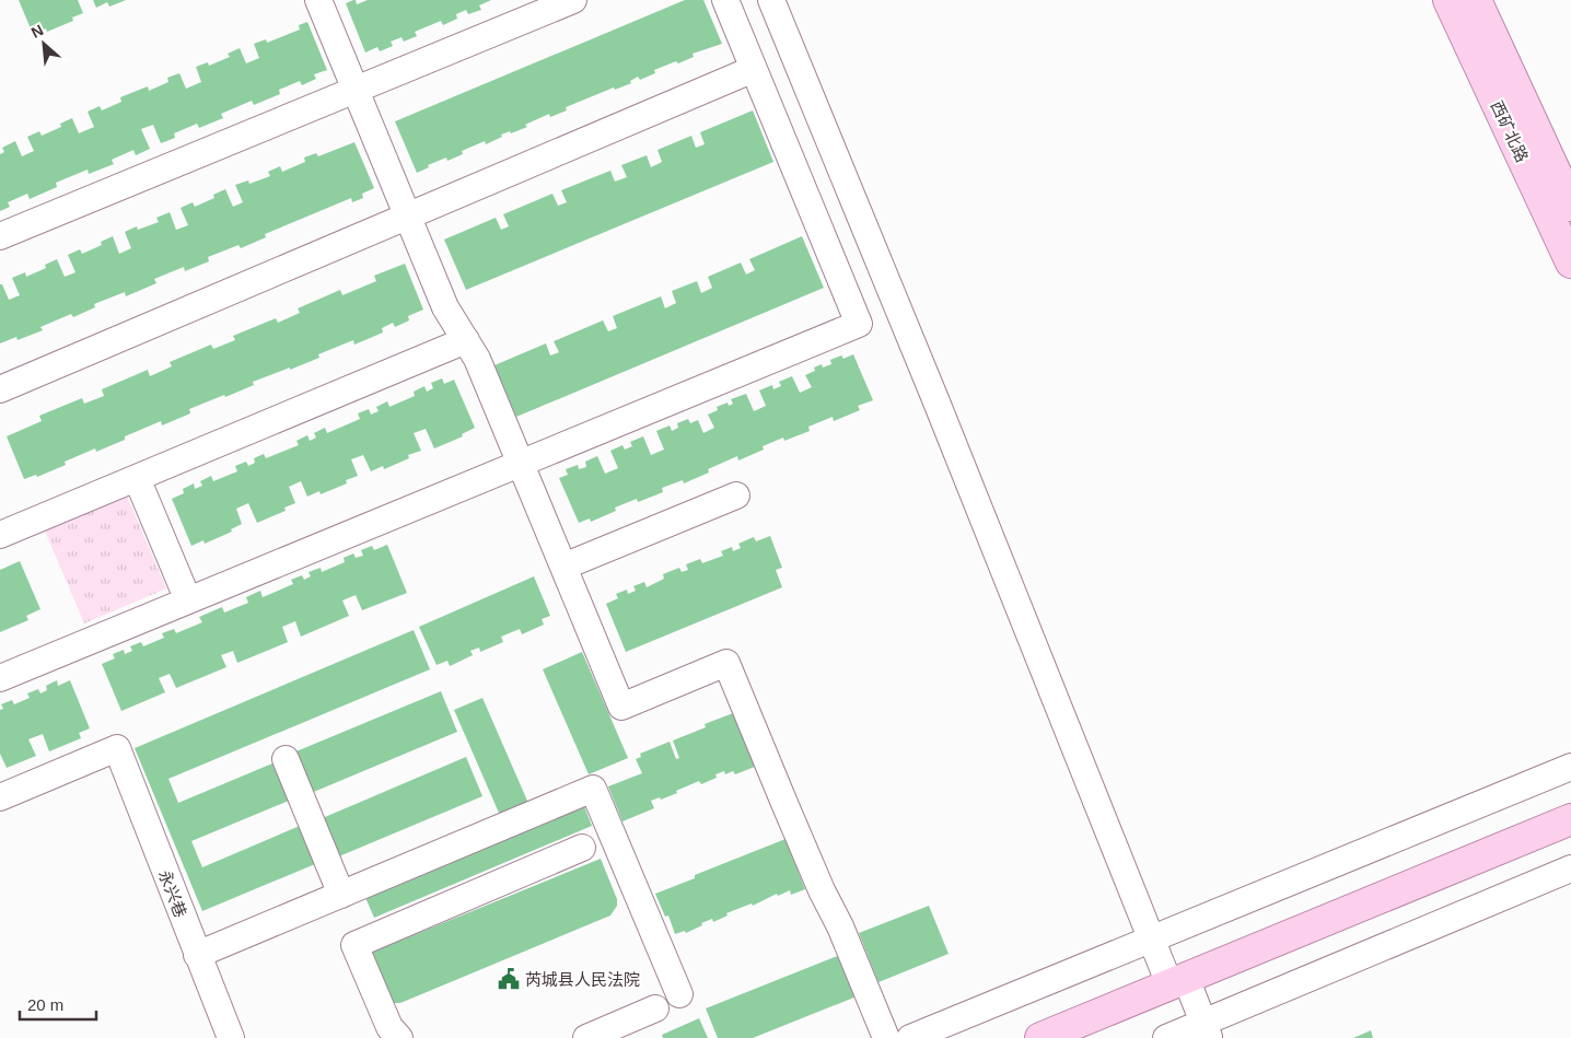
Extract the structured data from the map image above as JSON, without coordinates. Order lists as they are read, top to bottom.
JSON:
{
  "streets": {
    "main road": ["西矿北路"],
    "street": ["永兴巷"]
  },
  "places": {
    "public building": ["芮城县人民法院"]
  },
  "scale_bar": "20 m",
  "north": "top left"
}
